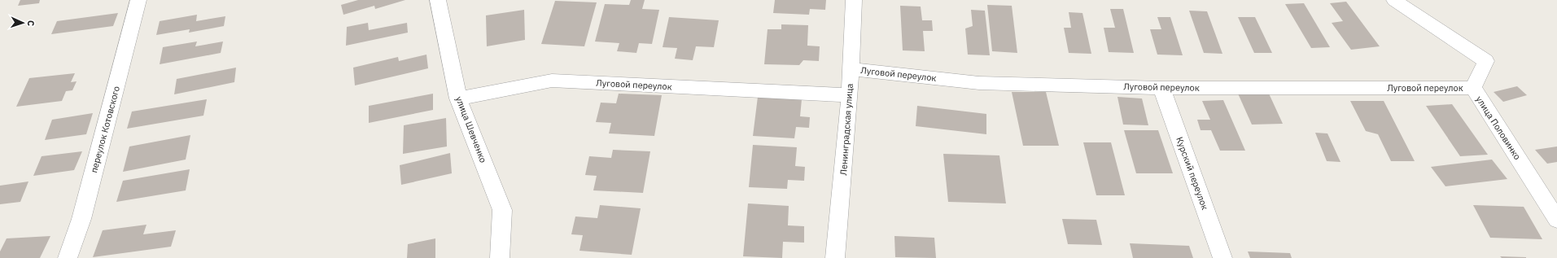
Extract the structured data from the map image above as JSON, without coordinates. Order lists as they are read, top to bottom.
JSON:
{
  "streets": {
    "street": [
      "Луговой переулок",
      "улица Половинко",
      "переулок Котовского",
      "улица Шевченко",
      "Ленинградская улица",
      "Курский переулок"
    ]
  },
  "crossings": [
    ["Луговой переулок", "улица Половинко"],
    ["Луговой переулок", "улица Шевченко"],
    ["Луговой переулок", "Ленинградская улица"],
    ["Луговой переулок", "Курский переулок"]
  ],
  "north": "right"
}
